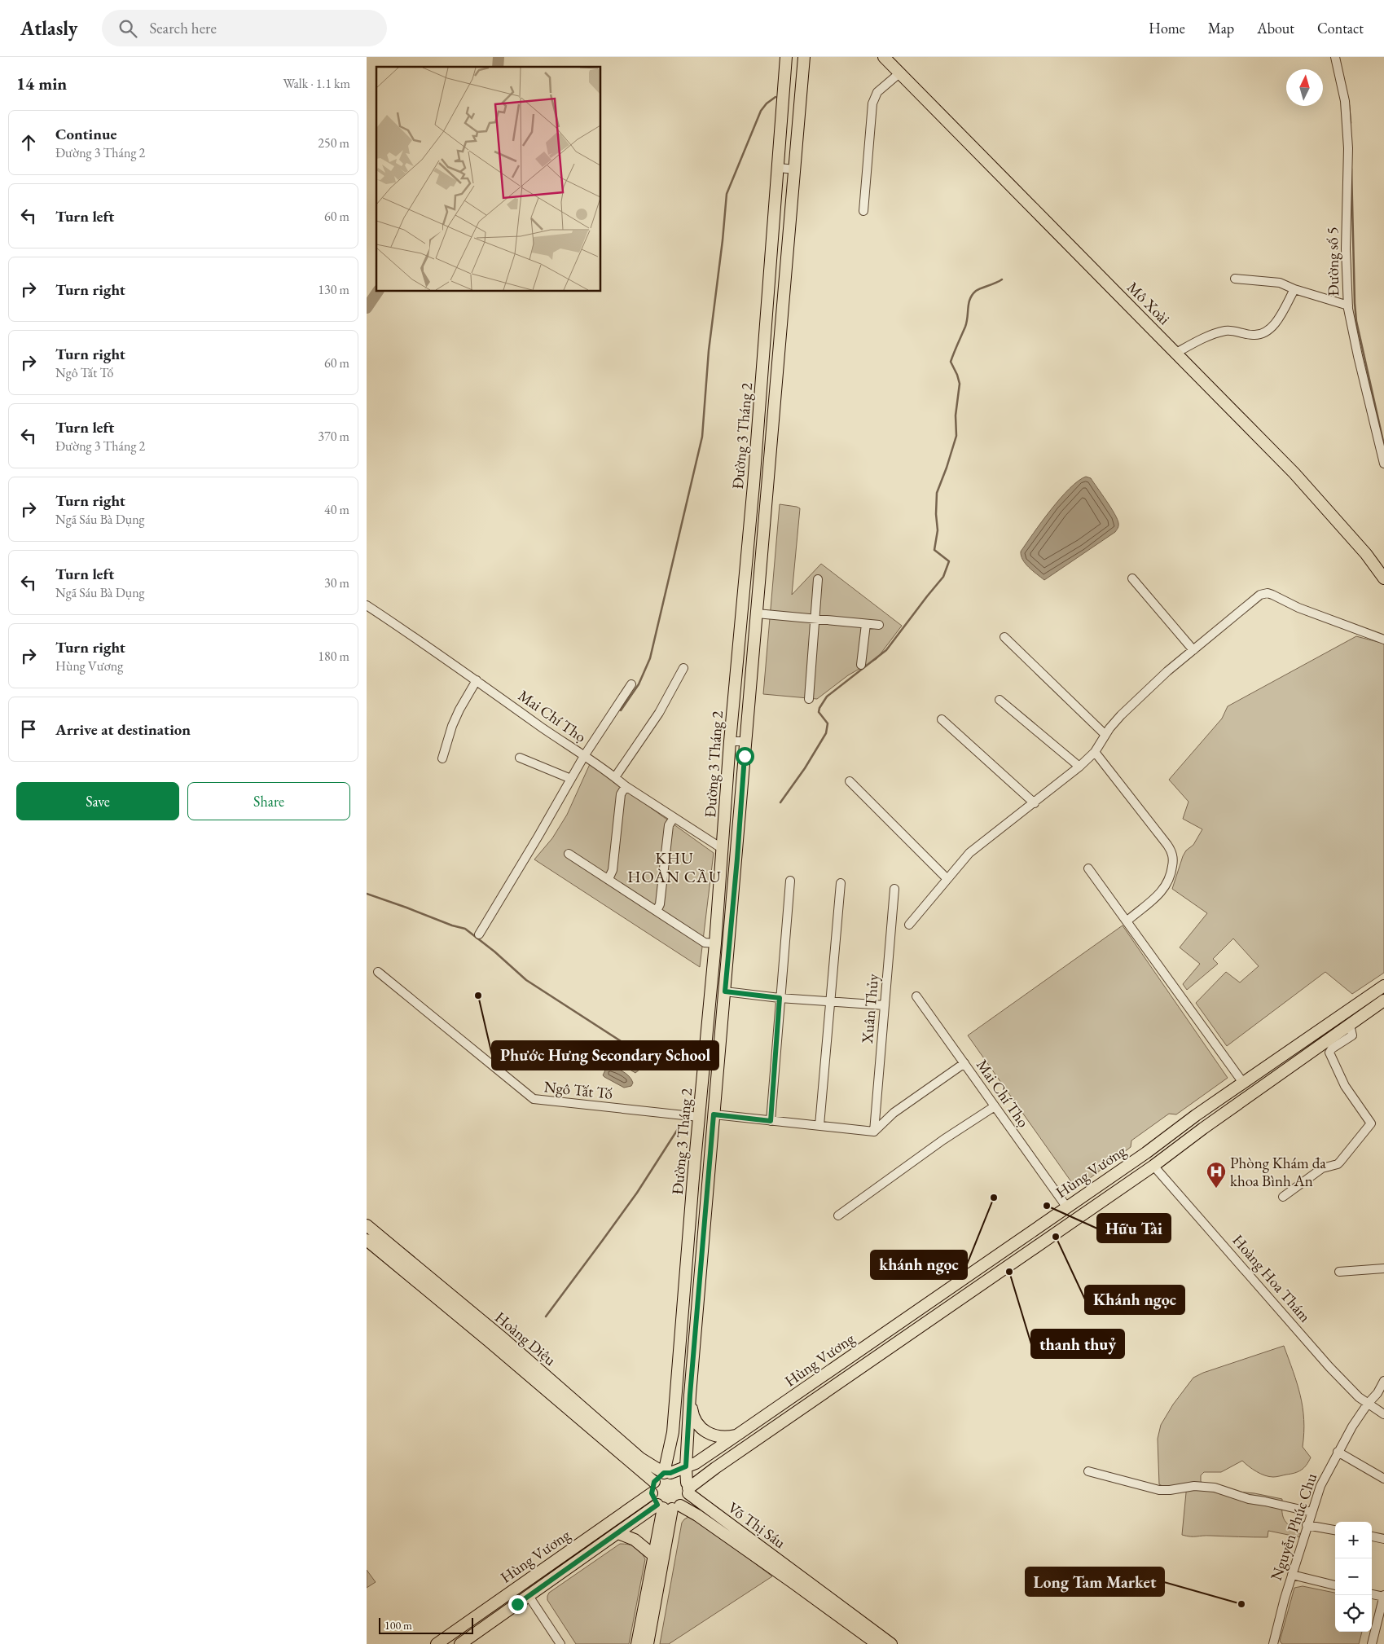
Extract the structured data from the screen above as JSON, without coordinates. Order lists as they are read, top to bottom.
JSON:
{
  "streets": {
    "main road": [
      "Mô Xoài",
      "Đường 3 Tháng 2",
      "Hùng Vương",
      "Hoàng Hoa Thám",
      "Hoàng Diệu"
    ],
    "street": [
      "Đường số 5",
      "Mai Chí Thọ",
      "Xuân Thủy",
      "Ngô Tất Tố",
      "Nguyễn Phúc Chu"
    ]
  },
  "crossings": [
    ["Đường 3 Tháng 2", "Mai Chí Thọ"],
    ["Đường 3 Tháng 2", "Ngô Tất Tố"],
    ["Đường 3 Tháng 2", "Hùng Vương"],
    ["Đường 3 Tháng 2", "Hoàng Diệu"],
    ["Mai Chí Thọ", "Hùng Vương"],
    ["Hùng Vương", "Hoàng Hoa Thám"],
    ["Hùng Vương", "Hoàng Diệu"],
    ["Hoàng Hoa Thám", "Nguyễn Phúc Chu"]
  ],
  "districts": ["KHU HOÀN CẦU"],
  "places": {
    "other": [
      "Phước Hưng Secondary School",
      "khánh ngọc",
      "Hữu Tài",
      "Khánh ngọc",
      "thanh thuỷ",
      "Long Tam Market"
    ],
    "hospital": ["Phòng Khám đa khoa Bình An"]
  },
  "scale_bar": "100 m",
  "north": "top",
  "page": {
    "header": "Atlasly",
    "search": "Search here",
    "nav": [
      "Home",
      "Map",
      "About",
      "Contact"
    ],
    "heading": ["14 min", "Walk · 1.1 km"],
    "list": [
      ["Continue", "Đường 3 Tháng 2", "250 m"],
      ["Turn left", "60 m"],
      ["Turn right", "130 m"],
      ["Turn right", "Ngô Tất Tố", "60 m"],
      ["Turn left", "Đường 3 Tháng 2", "370 m"],
      ["Turn right", "Ngã Sáu Bà Dụng", "40 m"],
      ["Turn left", "Ngã Sáu Bà Dụng", "30 m"],
      ["Turn right", "Hùng Vương", "180 m"],
      "Arrive at destination"
    ],
    "buttons": ["Save", "Share"],
    "map_buttons": ["+", "−"],
    "scale": "100 m"
  }
}
